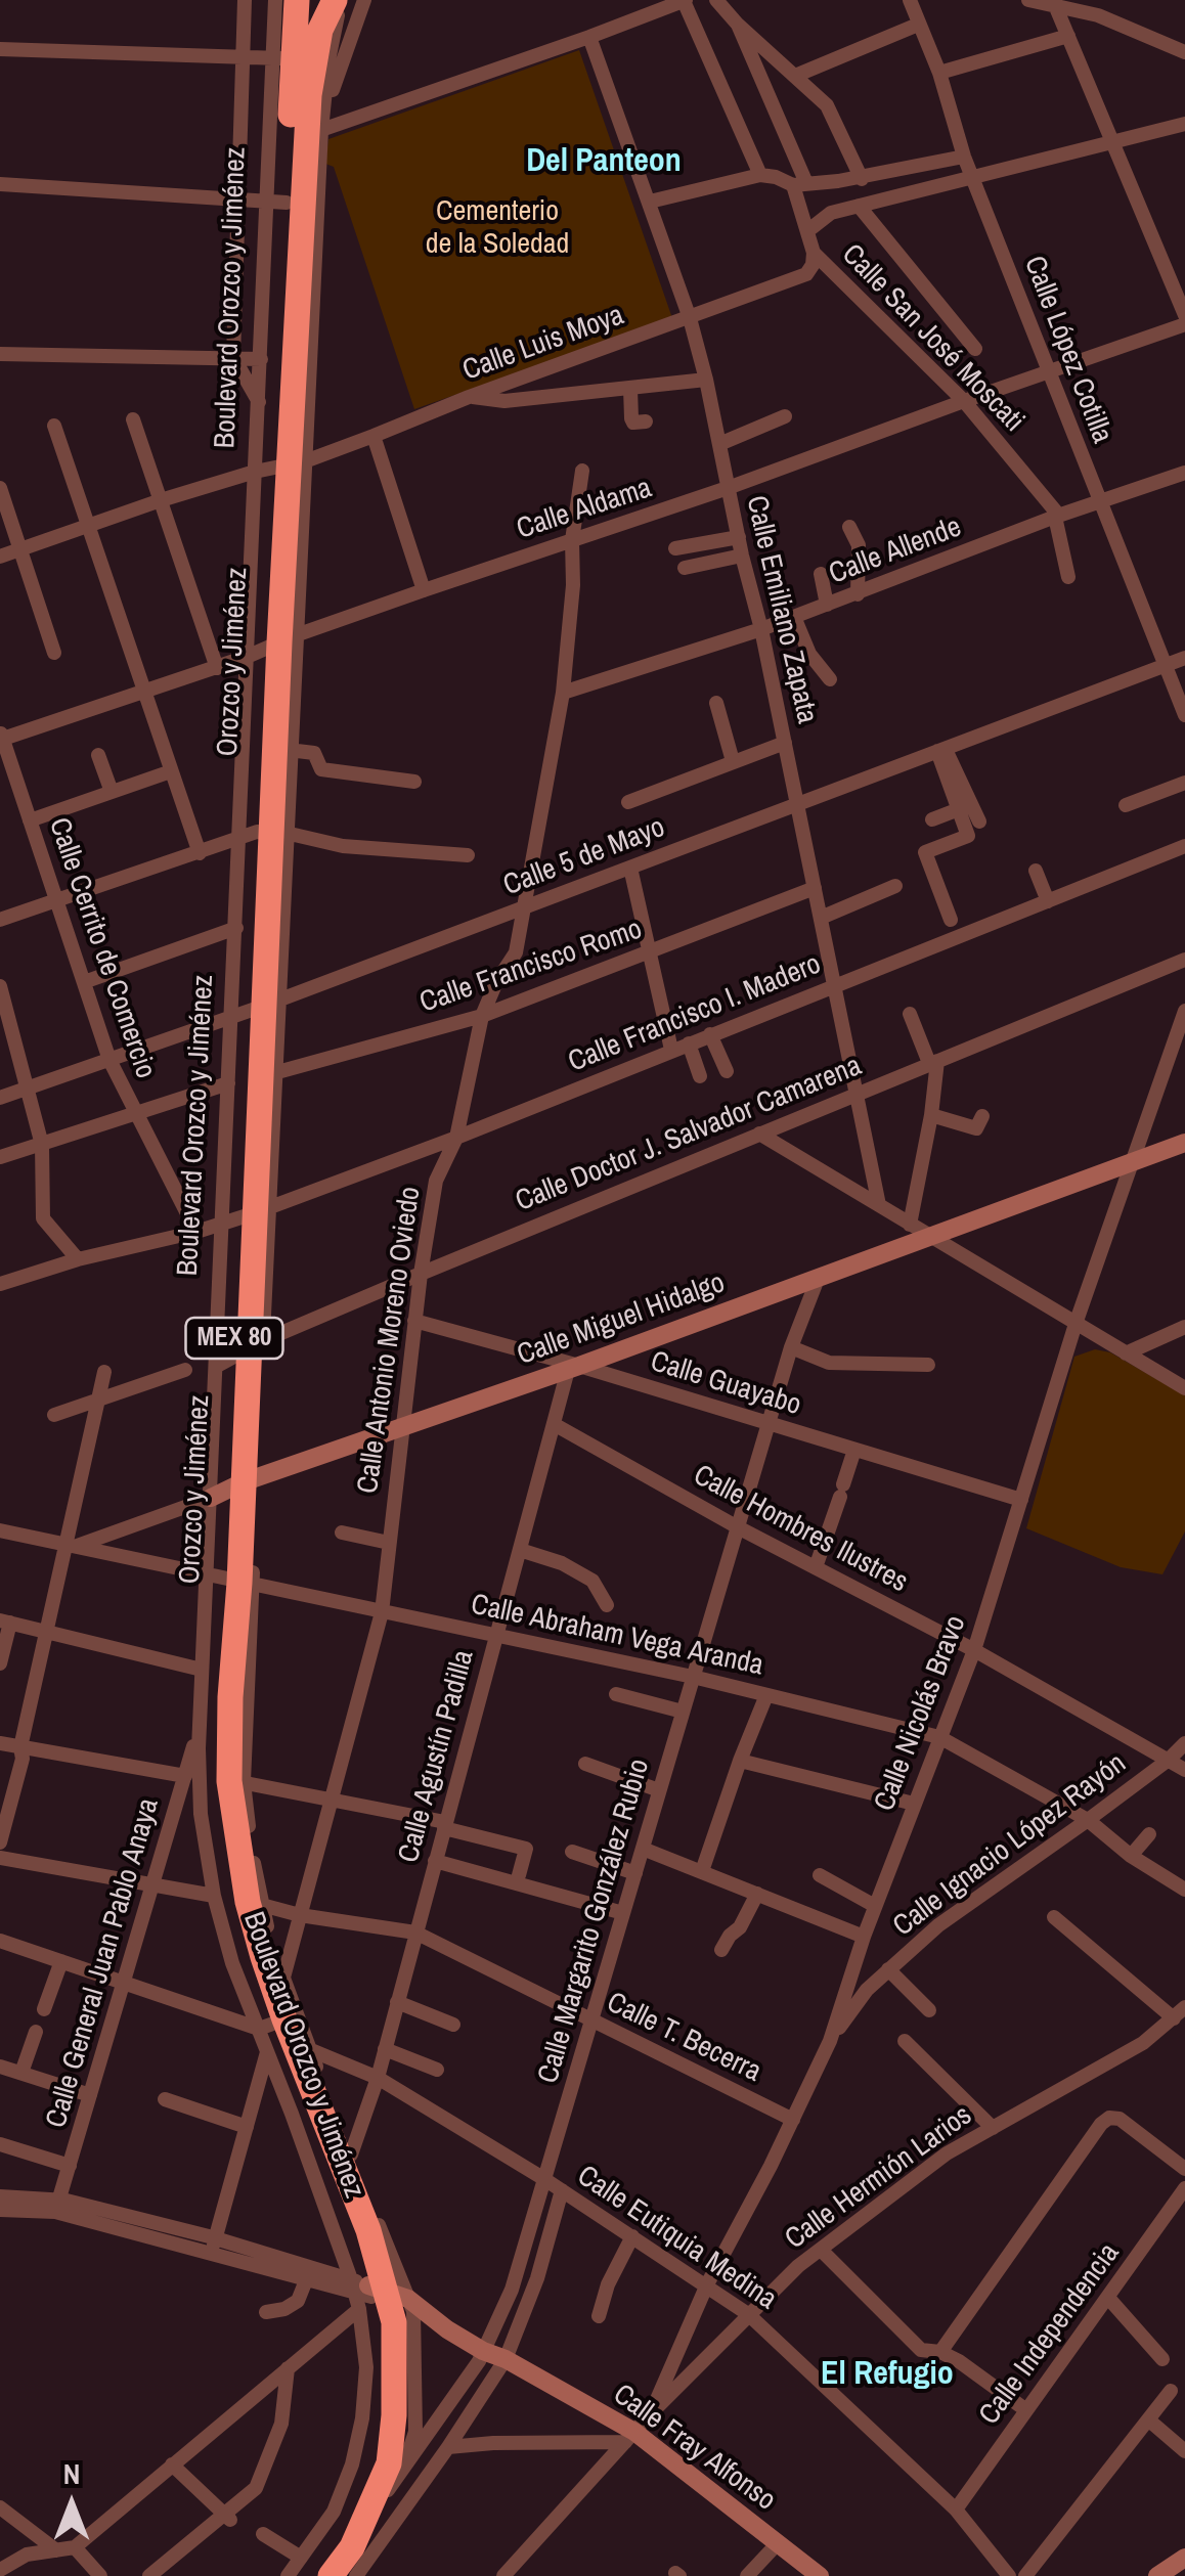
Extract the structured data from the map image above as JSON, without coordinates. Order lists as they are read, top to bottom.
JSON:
{
  "streets": {
    "highway": ["Orozco y Jiménez", "MEX 80"],
    "street": [
      "Boulevard Orozco y Jiménez",
      "Calle San José Moscati",
      "Calle Luis Moya",
      "Calle López Cotilla",
      "Calle Aldama",
      "Calle Allende",
      "Calle Emiliano Zapata",
      "Calle 5 de Mayo",
      "Calle Cerrito de Comercio",
      "Calle Francisco Romo",
      "Calle Francisco I. Madero",
      "Calle Doctor J. Salvador Camarena",
      "Calle Miguel Hidalgo",
      "Calle Antonio Moreno Oviedo",
      "Calle Guayabo",
      "Calle Hombres Ilustres",
      "Calle Abraham Vega Aranda",
      "Calle Nicolás Bravo",
      "Calle Agustín Padilla",
      "Calle Ignacio López Rayón",
      "Calle Margarito González Rubio",
      "Calle General Juan Pablo Anaya",
      "Calle T. Becerra",
      "Calle Hermión Larios",
      "Calle Eutiquia Medina",
      "Calle Independencia",
      "Calle Fray Alfonso"
    ]
  },
  "crossings": [
    ["Boulevard Orozco y Jiménez", "Calle Luis Moya"],
    ["Boulevard Orozco y Jiménez", "Calle Aldama"],
    ["Boulevard Orozco y Jiménez", "Orozco y Jiménez"],
    ["Boulevard Orozco y Jiménez", "Calle 5 de Mayo"],
    ["Boulevard Orozco y Jiménez", "Calle Francisco I. Madero"],
    ["Boulevard Orozco y Jiménez", "Calle Abraham Vega Aranda"],
    ["Boulevard Orozco y Jiménez", "Calle General Juan Pablo Anaya"],
    ["Boulevard Orozco y Jiménez", "Calle Fray Alfonso"],
    ["Calle San José Moscati", "Calle Luis Moya"],
    ["Calle San José Moscati", "Calle Aldama"],
    ["Calle San José Moscati", "Calle Allende"],
    ["Calle Luis Moya", "Calle Emiliano Zapata"],
    ["Calle Luis Moya", "Orozco y Jiménez"],
    ["Calle López Cotilla", "Calle Aldama"],
    ["Calle López Cotilla", "Calle Allende"],
    ["Calle López Cotilla", "Calle 5 de Mayo"],
    ["Calle Aldama", "Calle Emiliano Zapata"],
    ["Calle Aldama", "Orozco y Jiménez"],
    ["Calle Aldama", "Calle Cerrito de Comercio"],
    ["Calle Aldama", "Calle Antonio Moreno Oviedo"],
    ["Calle Allende", "Calle Emiliano Zapata"],
    ["Calle Allende", "Calle Antonio Moreno Oviedo"],
    ["Calle Emiliano Zapata", "Calle 5 de Mayo"],
    ["Calle Emiliano Zapata", "Calle Francisco Romo"],
    ["Calle Emiliano Zapata", "Calle Francisco I. Madero"],
    ["Calle Emiliano Zapata", "Calle Doctor J. Salvador Camarena"],
    ["Orozco y Jiménez", "Calle 5 de Mayo"],
    ["Orozco y Jiménez", "Calle Francisco Romo"],
    ["Orozco y Jiménez", "Calle Francisco I. Madero"],
    ["Orozco y Jiménez", "Calle Doctor J. Salvador Camarena"],
    ["Orozco y Jiménez", "Calle Miguel Hidalgo"],
    ["Orozco y Jiménez", "MEX 80"],
    ["Orozco y Jiménez", "Calle Antonio Moreno Oviedo"],
    ["Orozco y Jiménez", "Calle Abraham Vega Aranda"],
    ["Orozco y Jiménez", "Calle Agustín Padilla"],
    ["Orozco y Jiménez", "Calle Margarito González Rubio"],
    ["Orozco y Jiménez", "Calle T. Becerra"],
    ["Orozco y Jiménez", "Calle Eutiquia Medina"],
    ["Orozco y Jiménez", "Calle Fray Alfonso"],
    ["Calle 5 de Mayo", "Calle Cerrito de Comercio"],
    ["Calle 5 de Mayo", "Calle Antonio Moreno Oviedo"],
    ["Calle Cerrito de Comercio", "Calle Francisco I. Madero"],
    ["Calle Francisco Romo", "Calle Antonio Moreno Oviedo"],
    ["Calle Francisco I. Madero", "Calle Antonio Moreno Oviedo"],
    ["Calle Doctor J. Salvador Camarena", "Calle Antonio Moreno Oviedo"],
    ["Calle Miguel Hidalgo", "Calle Antonio Moreno Oviedo"],
    ["Calle Miguel Hidalgo", "Calle Guayabo"],
    ["Calle Miguel Hidalgo", "Calle Abraham Vega Aranda"],
    ["Calle Miguel Hidalgo", "Calle Nicolás Bravo"],
    ["Calle Miguel Hidalgo", "Calle Agustín Padilla"],
    ["Calle Miguel Hidalgo", "Calle Margarito González Rubio"],
    ["Calle Antonio Moreno Oviedo", "Calle Guayabo"],
    ["Calle Antonio Moreno Oviedo", "Calle Abraham Vega Aranda"],
    ["Calle Antonio Moreno Oviedo", "Calle T. Becerra"],
    ["Calle Guayabo", "Calle Nicolás Bravo"],
    ["Calle Guayabo", "Calle Agustín Padilla"],
    ["Calle Guayabo", "Calle Margarito González Rubio"],
    ["Calle Hombres Ilustres", "Calle Nicolás Bravo"],
    ["Calle Hombres Ilustres", "Calle Agustín Padilla"],
    ["Calle Hombres Ilustres", "Calle Ignacio López Rayón"],
    ["Calle Hombres Ilustres", "Calle Margarito González Rubio"],
    ["Calle Abraham Vega Aranda", "Calle Nicolás Bravo"],
    ["Calle Abraham Vega Aranda", "Calle Agustín Padilla"],
    ["Calle Abraham Vega Aranda", "Calle Ignacio López Rayón"],
    ["Calle Abraham Vega Aranda", "Calle Margarito González Rubio"],
    ["Calle Nicolás Bravo", "Calle Ignacio López Rayón"],
    ["Calle Nicolás Bravo", "Calle T. Becerra"],
    ["Calle Nicolás Bravo", "Calle Hermión Larios"],
    ["Calle Nicolás Bravo", "Calle Eutiquia Medina"],
    ["Calle Agustín Padilla", "Calle T. Becerra"],
    ["Calle Agustín Padilla", "Calle Eutiquia Medina"],
    ["Calle Margarito González Rubio", "Calle T. Becerra"],
    ["Calle Margarito González Rubio", "Calle Eutiquia Medina"],
    ["Calle Margarito González Rubio", "Calle Fray Alfonso"],
    ["Calle Hermión Larios", "Calle Eutiquia Medina"],
    ["Calle Hermión Larios", "Calle Fray Alfonso"],
    ["Calle Eutiquia Medina", "Calle Independencia"]
  ],
  "districts": ["Del Panteon", "El Refugio"],
  "parks": ["Cementerio de la Soledad"],
  "north": "top"
}
